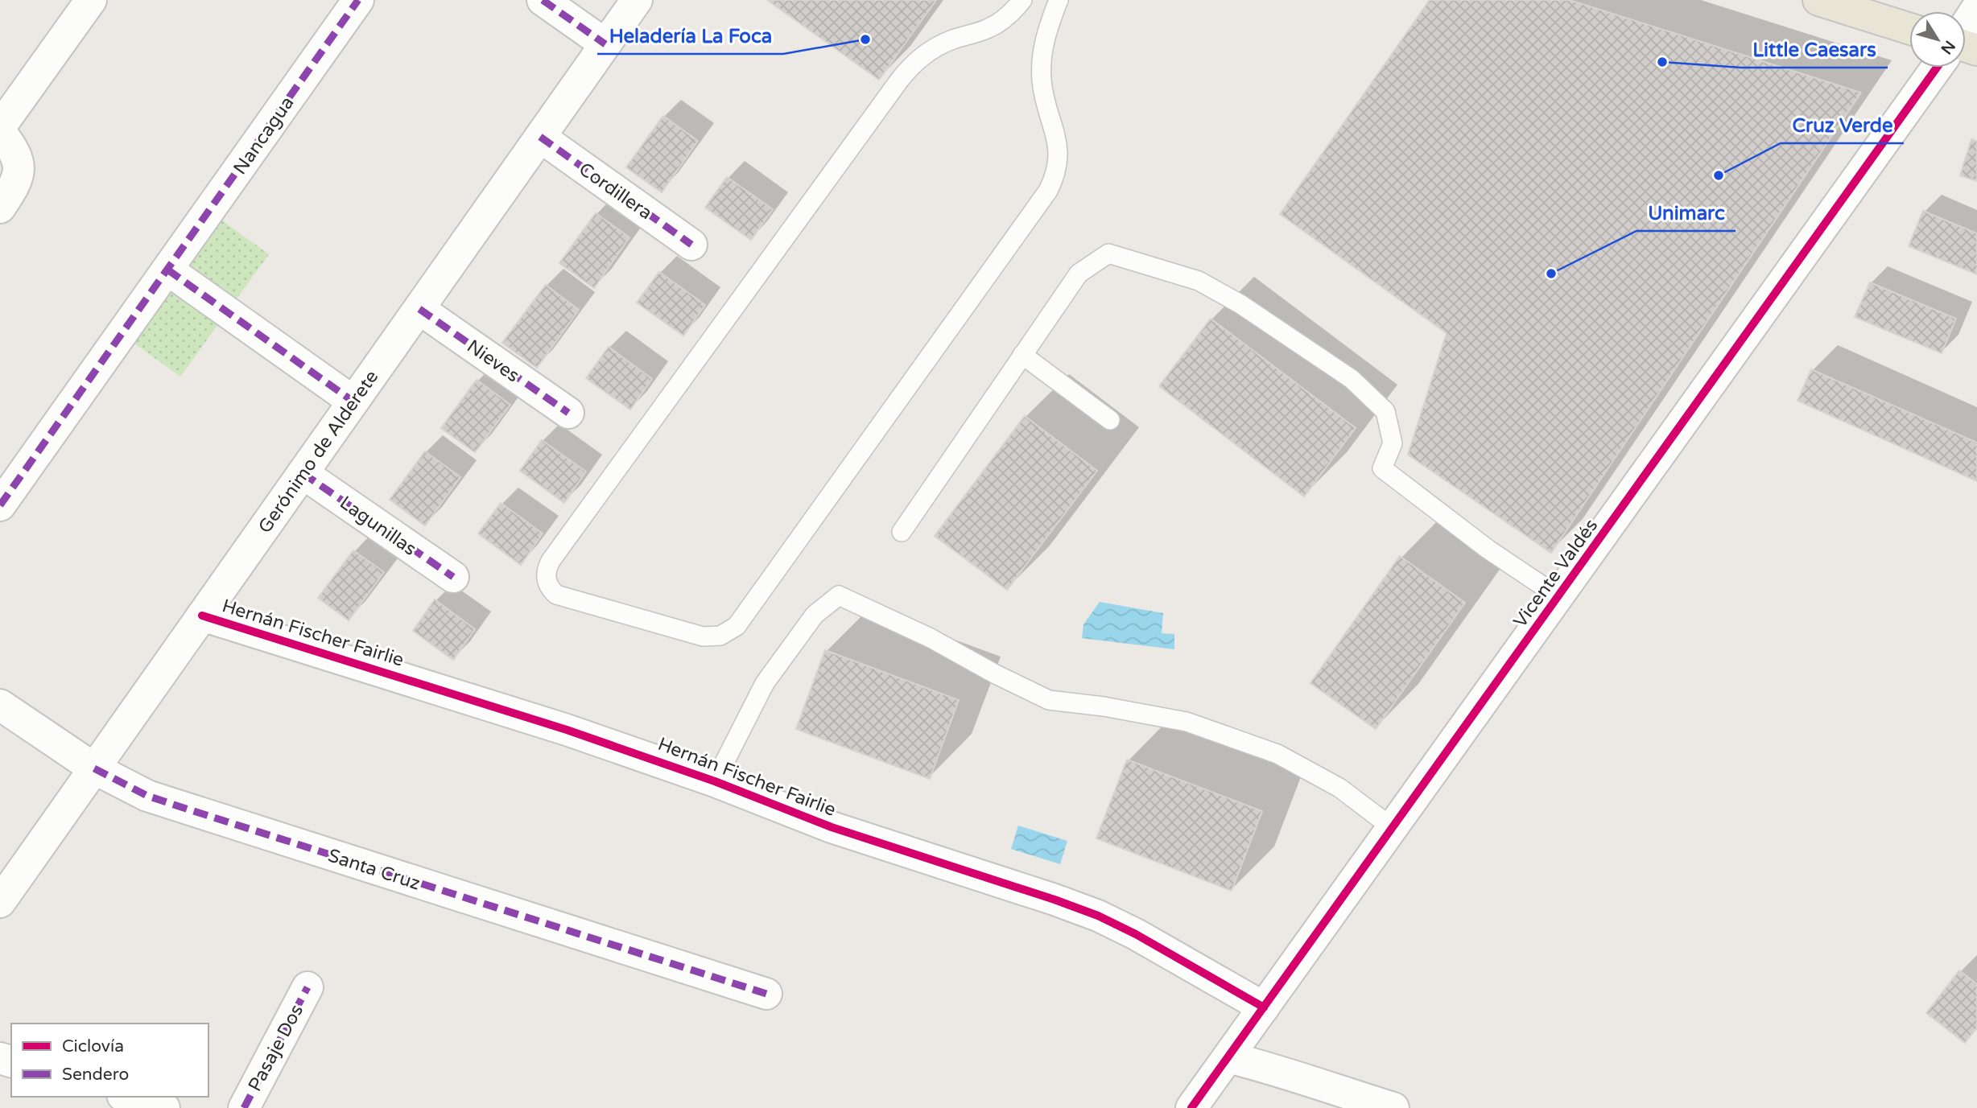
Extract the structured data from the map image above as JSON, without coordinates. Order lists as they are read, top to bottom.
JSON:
{
  "streets": {
    "street": [
      "Nancagua",
      "Cordillera",
      "Nieves",
      "Gerónimo de Alderete",
      "Lagunillas",
      "Vicente Valdés",
      "Hernán Fischer Fairlie",
      "Santa Cruz",
      "Pasaje Dos"
    ]
  },
  "crossings": [
    ["Cordillera", "Gerónimo de Alderete"],
    ["Nieves", "Gerónimo de Alderete"],
    ["Gerónimo de Alderete", "Lagunillas"],
    ["Gerónimo de Alderete", "Hernán Fischer Fairlie"],
    ["Gerónimo de Alderete", "Santa Cruz"],
    ["Vicente Valdés", "Hernán Fischer Fairlie"]
  ],
  "places": [
    "Heladería La Foca",
    "Little Caesars",
    "Cruz Verde",
    "Unimarc"
  ],
  "legend": ["Ciclovía", "Sendero"],
  "north": "bottom right"
}
